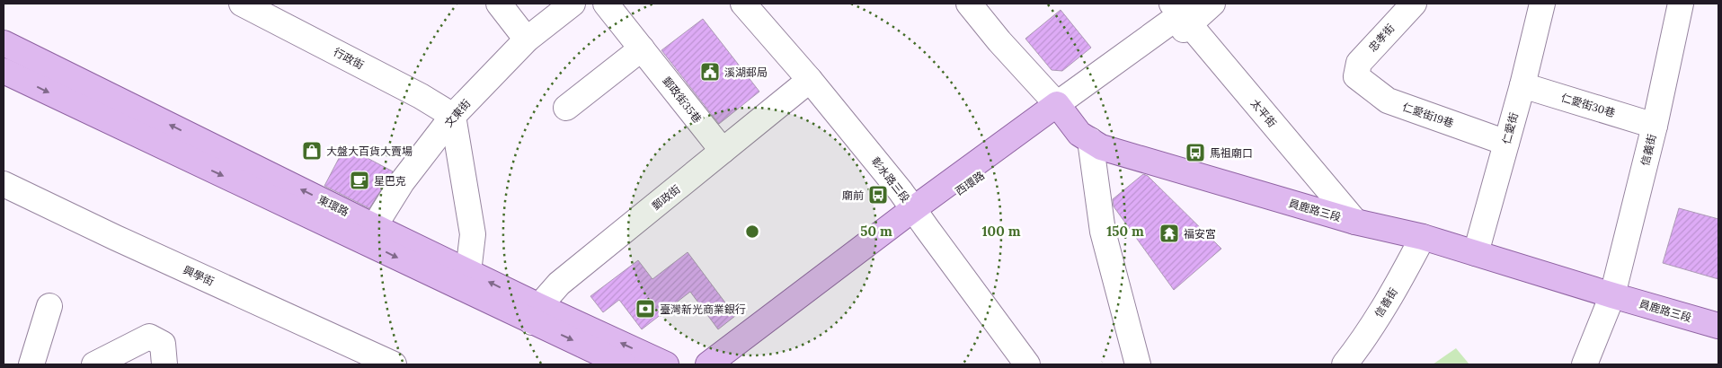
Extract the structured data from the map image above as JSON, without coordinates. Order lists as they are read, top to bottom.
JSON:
{
  "streets": {
    "main road": ["西環路", "東環路", "員鹿路三段"],
    "street": [
      "忠孝街",
      "行政街",
      "郵政街35巷",
      "仁愛街30巷",
      "文東街",
      "太平街",
      "仁愛街19巷",
      "仁愛街",
      "信義街",
      "彰水路三段",
      "郵政街",
      "興學街",
      "信善街"
    ]
  },
  "crossings": [
    ["忠孝街", "仁愛街19巷"],
    ["行政街", "文東街"],
    ["郵政街35巷", "郵政街"],
    ["仁愛街30巷", "仁愛街"],
    ["仁愛街30巷", "信義街"],
    ["文東街", "東環路"],
    ["太平街", "西環路"],
    ["太平街", "員鹿路三段"],
    ["仁愛街19巷", "仁愛街"],
    ["仁愛街", "員鹿路三段"],
    ["信義街", "員鹿路三段"],
    ["彰水路三段", "西環路"],
    ["彰水路三段", "郵政街"],
    ["西環路", "員鹿路三段"],
    ["郵政街", "東環路"],
    ["員鹿路三段", "信善街"]
  ],
  "places": {
    "public building": ["溪湖郵局"],
    "shop": ["大盤大百貨大賣場"],
    "bus stop": ["馬祖廟口", "廟前"],
    "cafe": ["星巴克"],
    "temple": ["福安宮"],
    "bank": ["臺灣新光商業銀行"]
  },
  "rings": ["50 m", "100 m", "150 m"]
}
